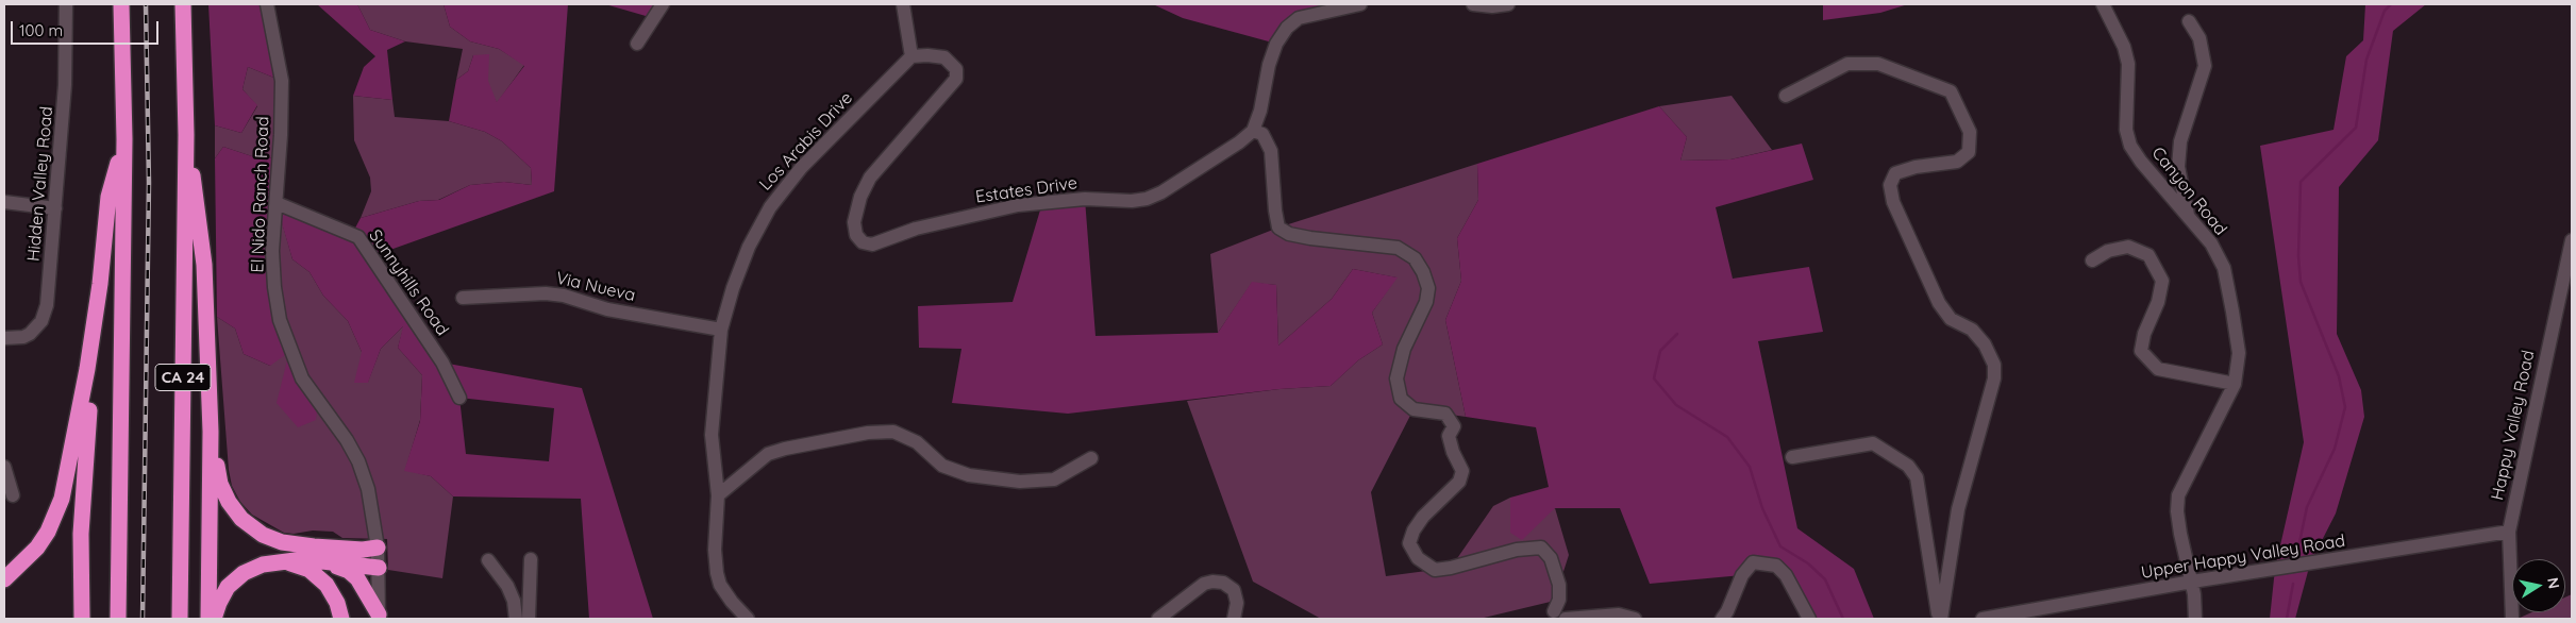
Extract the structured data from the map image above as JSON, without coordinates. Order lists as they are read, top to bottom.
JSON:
{
  "streets": {
    "highway": ["CA 24"],
    "street": [
      "Los Arabis Drive",
      "Hidden Valley Road",
      "Estates Drive",
      "Canyon Road",
      "El Nido Ranch Road",
      "Sunnyhills Road",
      "Via Nueva",
      "Happy Valley Road",
      "Upper Happy Valley Road"
    ]
  },
  "crossings": [
    ["Los Arabis Drive", "Estates Drive"],
    ["Los Arabis Drive", "Via Nueva"],
    ["Canyon Road", "Upper Happy Valley Road"],
    ["El Nido Ranch Road", "Sunnyhills Road"],
    ["Happy Valley Road", "Upper Happy Valley Road"]
  ],
  "scale_bar": "100 m",
  "north": "right"
}
